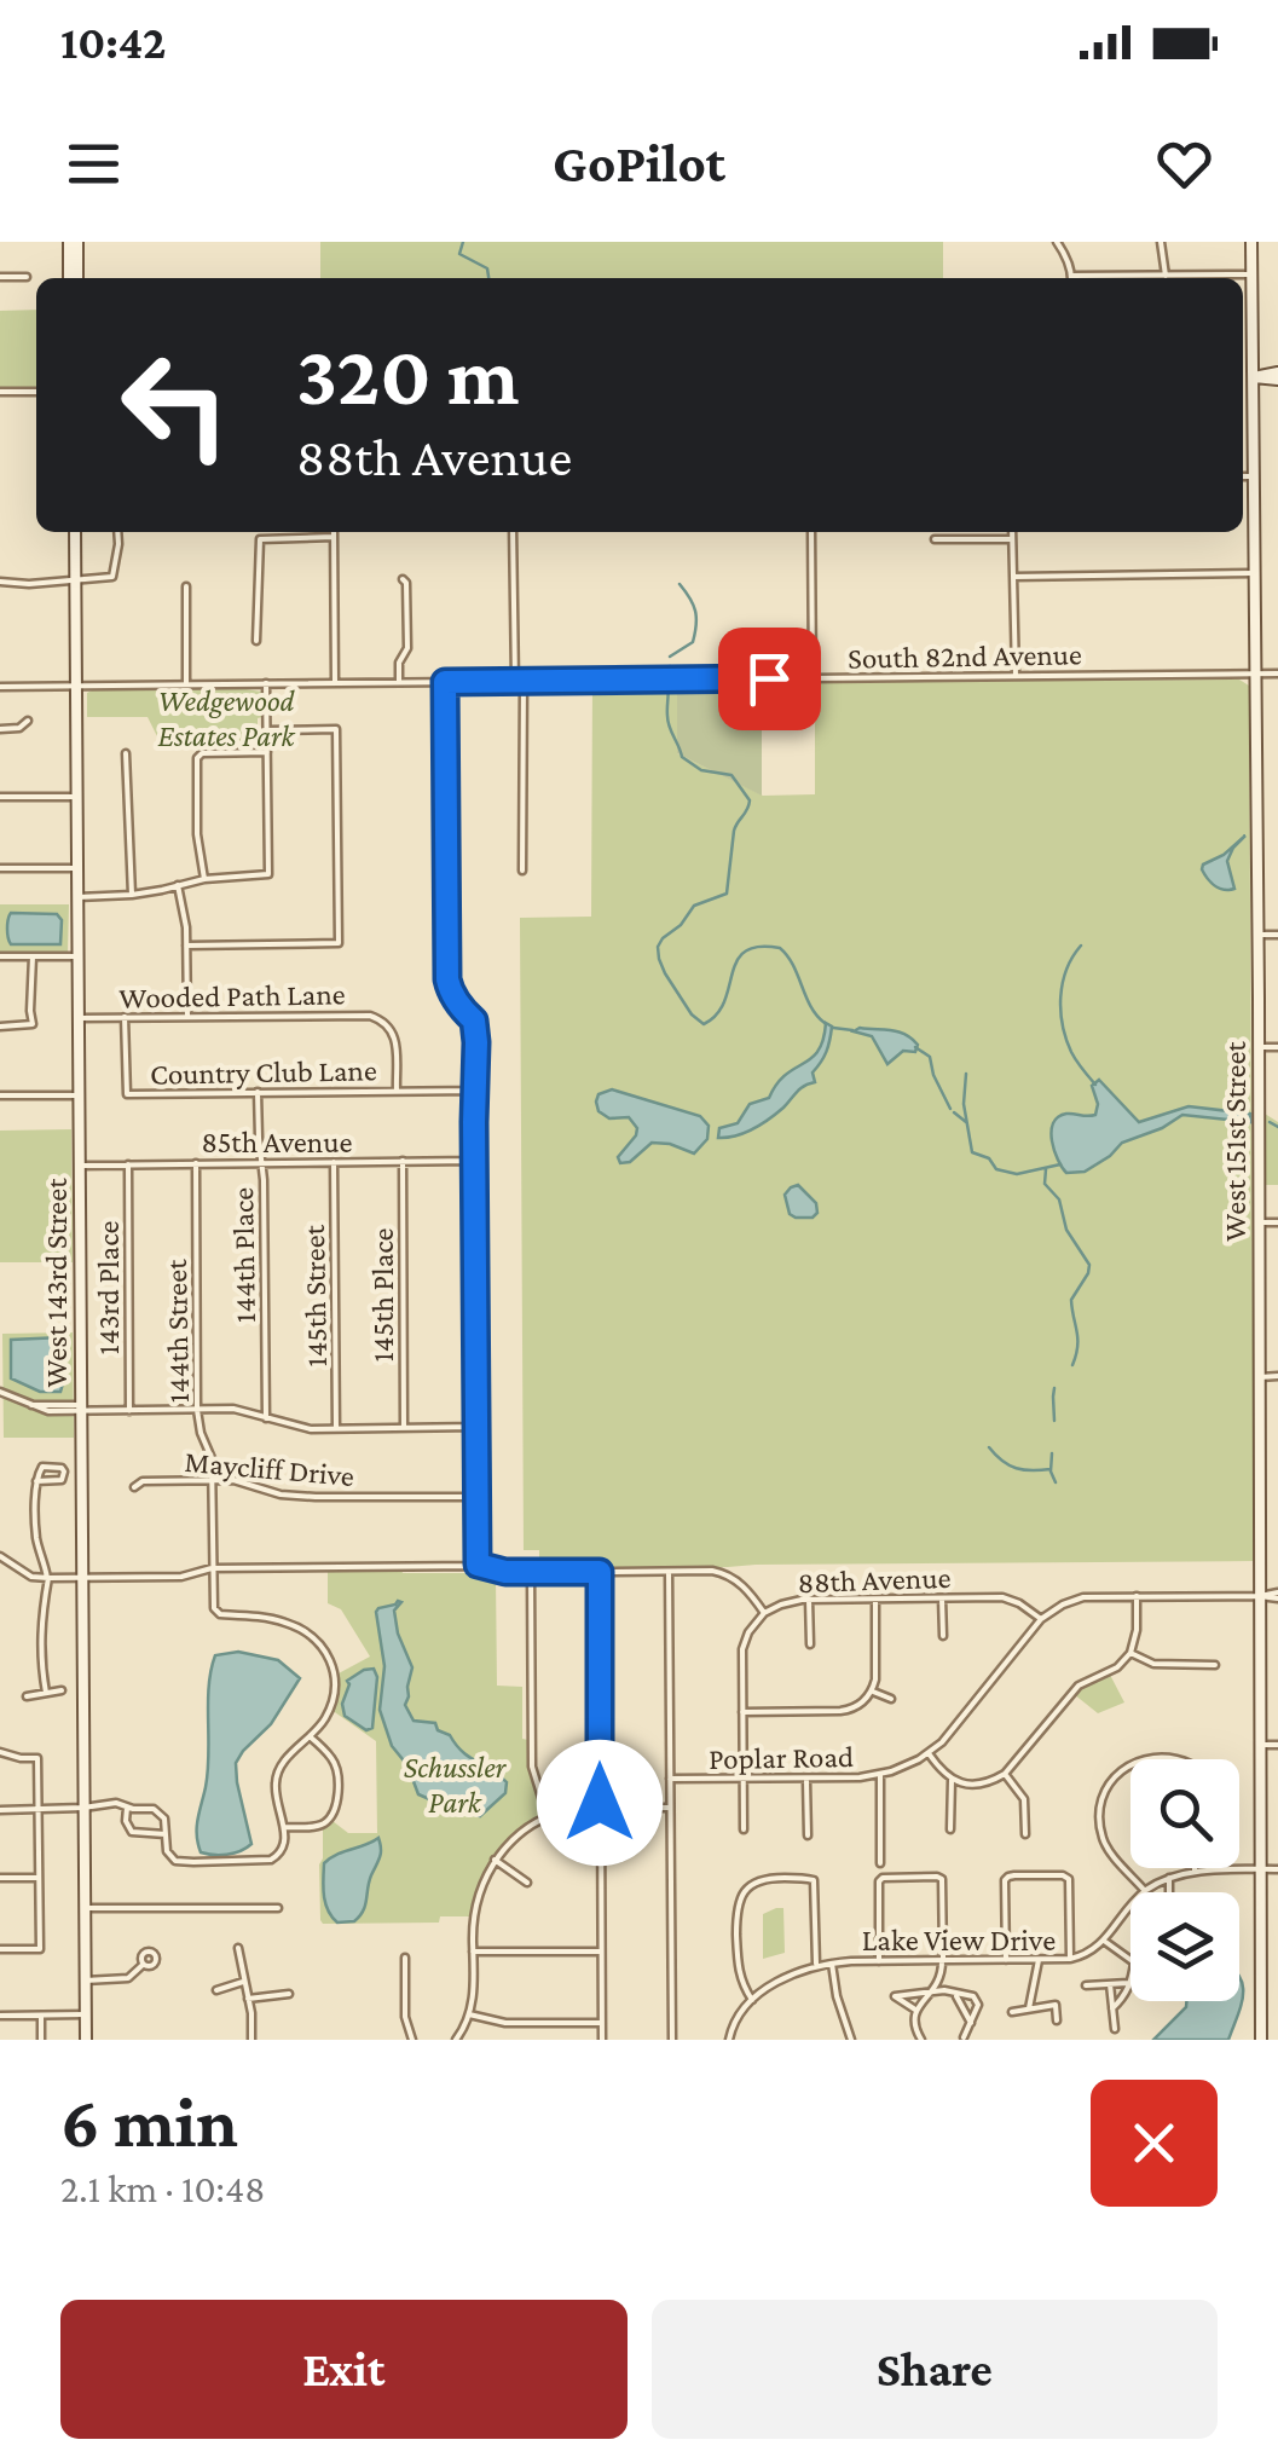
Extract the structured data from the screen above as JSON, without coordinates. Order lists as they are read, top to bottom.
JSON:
{
  "streets": {
    "street": [
      "South 82nd Avenue",
      "Wooded Path Lane",
      "Country Club Lane",
      "85th Avenue",
      "West 151st Street",
      "144th Place",
      "West 143rd Street",
      "143rd Place",
      "145th Place",
      "145th Street",
      "144th Street",
      "Maycliff Drive",
      "88th Avenue",
      "Poplar Road",
      "Lake View Drive"
    ]
  },
  "crossings": [
    ["South 82nd Avenue", "West 151st Street"],
    ["South 82nd Avenue", "West 143rd Street"],
    ["Wooded Path Lane", "Country Club Lane"],
    ["Wooded Path Lane", "West 143rd Street"],
    ["Country Club Lane", "144th Place"],
    ["85th Avenue", "144th Place"],
    ["85th Avenue", "West 143rd Street"],
    ["85th Avenue", "143rd Place"],
    ["85th Avenue", "145th Place"],
    ["85th Avenue", "145th Street"],
    ["85th Avenue", "144th Street"],
    ["West 151st Street", "Lake View Drive"],
    ["West 143rd Street", "88th Avenue"],
    ["144th Street", "Maycliff Drive"],
    ["144th Street", "88th Avenue"],
    ["88th Avenue", "Poplar Road"]
  ],
  "parks": ["Wedgewood Estates Park", "Schussler Park"],
  "page": {
    "status": "10:42",
    "header": "GoPilot",
    "turn": ["320 m", "88th Avenue"],
    "heading": ["6 min", "2.1 km · 10:48"],
    "buttons": ["Exit", "Share"]
  }
}
